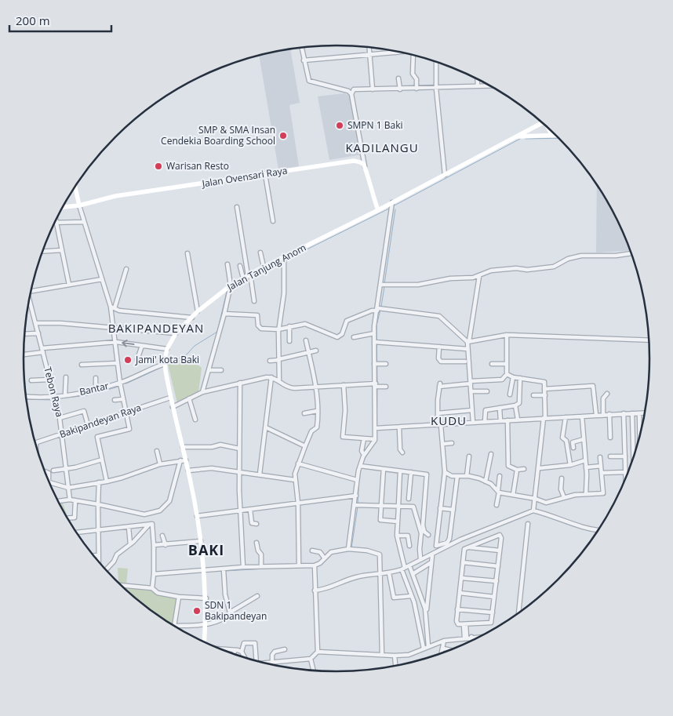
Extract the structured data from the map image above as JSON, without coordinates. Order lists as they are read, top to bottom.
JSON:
{
  "streets": {
    "main road": ["Jalan Ovensari Raya", "Jalan Tanjung Anom"],
    "street": ["Bantar", "Tebon Raya", "Bakipandeyan Raya"]
  },
  "crossings": [
    ["Jalan Tanjung Anom", "Bantar"],
    ["Jalan Tanjung Anom", "Bakipandeyan Raya"],
    ["Bantar", "Tebon Raya"],
    ["Tebon Raya", "Bakipandeyan Raya"]
  ],
  "districts": [
    "KADILANGU",
    "BAKIPANDEYAN",
    "KUDU",
    "BAKI"
  ],
  "places": [
    "SMPN 1 Baki",
    "SMP & SMA Insan Cendekia Boarding School",
    "Warisan Resto",
    "Jami' kota Baki",
    "SDN 1 Bakipandeyan"
  ],
  "scale_bar": "200 m"
}
